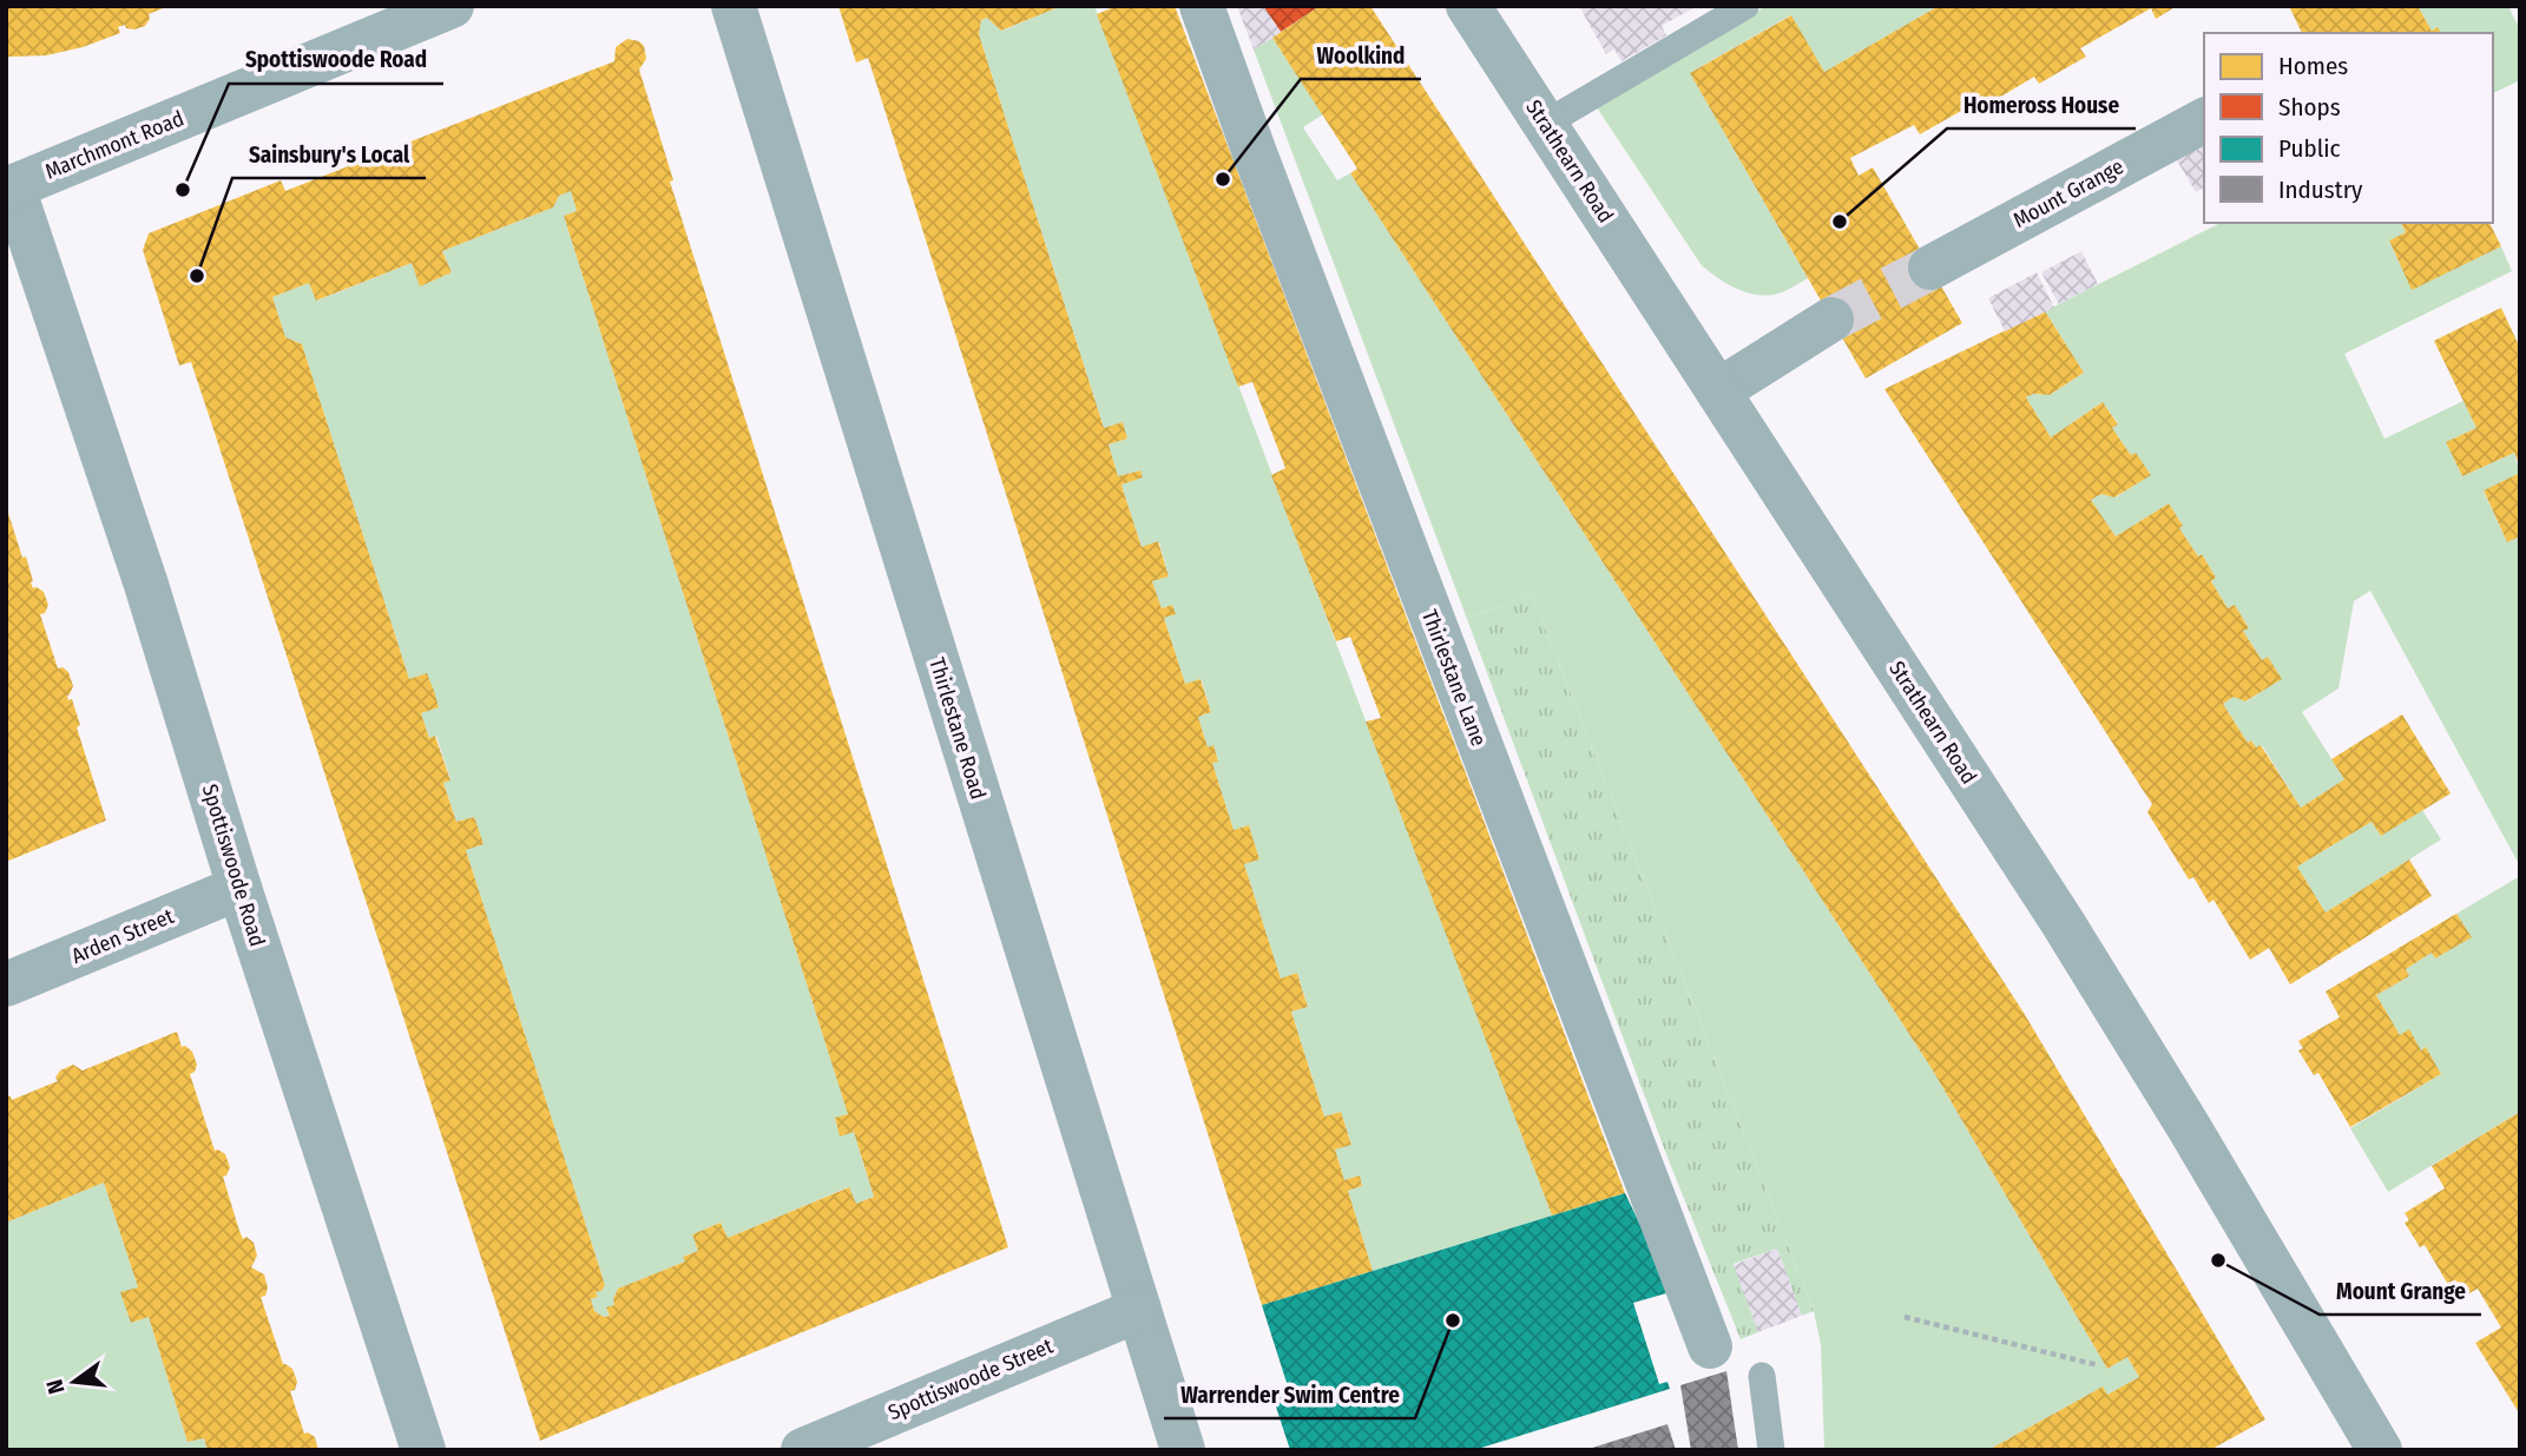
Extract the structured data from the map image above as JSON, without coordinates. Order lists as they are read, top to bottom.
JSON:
{
  "streets": {
    "street": [
      "Marchmont Road",
      "Strathearn Road",
      "Mount Grange",
      "Thirlestane Lane",
      "Thirlestane Road",
      "Spottiswoode Road",
      "Arden Street",
      "Spottiswoode Street"
    ]
  },
  "crossings": [
    ["Marchmont Road", "Spottiswoode Road"],
    ["Thirlestane Road", "Spottiswoode Street"],
    ["Spottiswoode Road", "Arden Street"]
  ],
  "places": [
    "Woolkind",
    "Spottiswoode Road",
    "Homeross House",
    "Sainsbury's Local",
    "Mount Grange",
    "Warrender Swim Centre"
  ],
  "legend": [
    "Homes",
    "Shops",
    "Public",
    "Industry"
  ],
  "north": "left"
}
